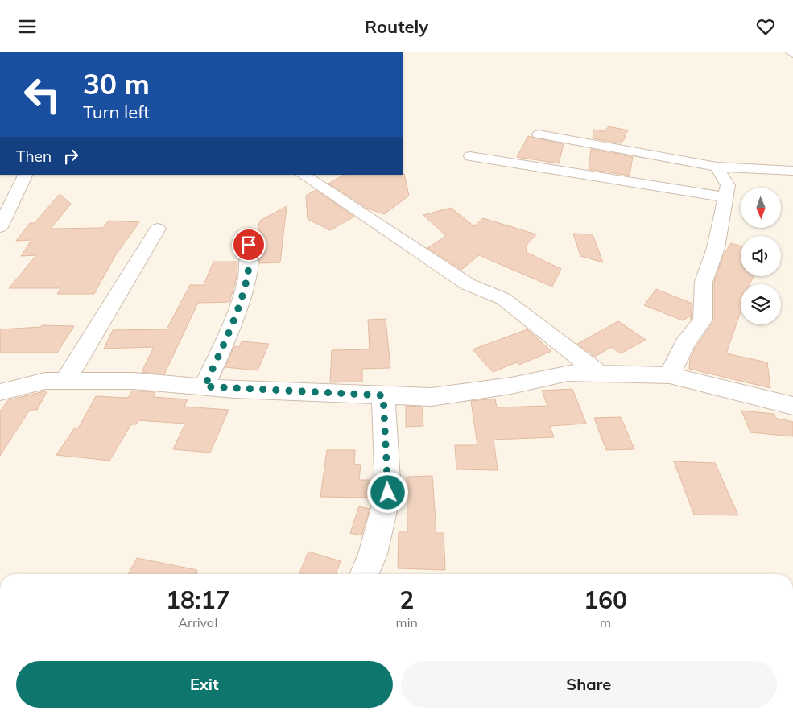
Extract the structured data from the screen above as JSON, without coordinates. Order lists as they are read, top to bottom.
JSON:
{
  "north": "bottom",
  "page": {
    "header": "Routely",
    "turn": ["30 m", "Turn left"],
    "then": "Then",
    "eta": [
      "18:17",
      "Arrival",
      "2",
      "min",
      "160",
      "m"
    ],
    "buttons": ["Exit", "Share"]
  }
}
